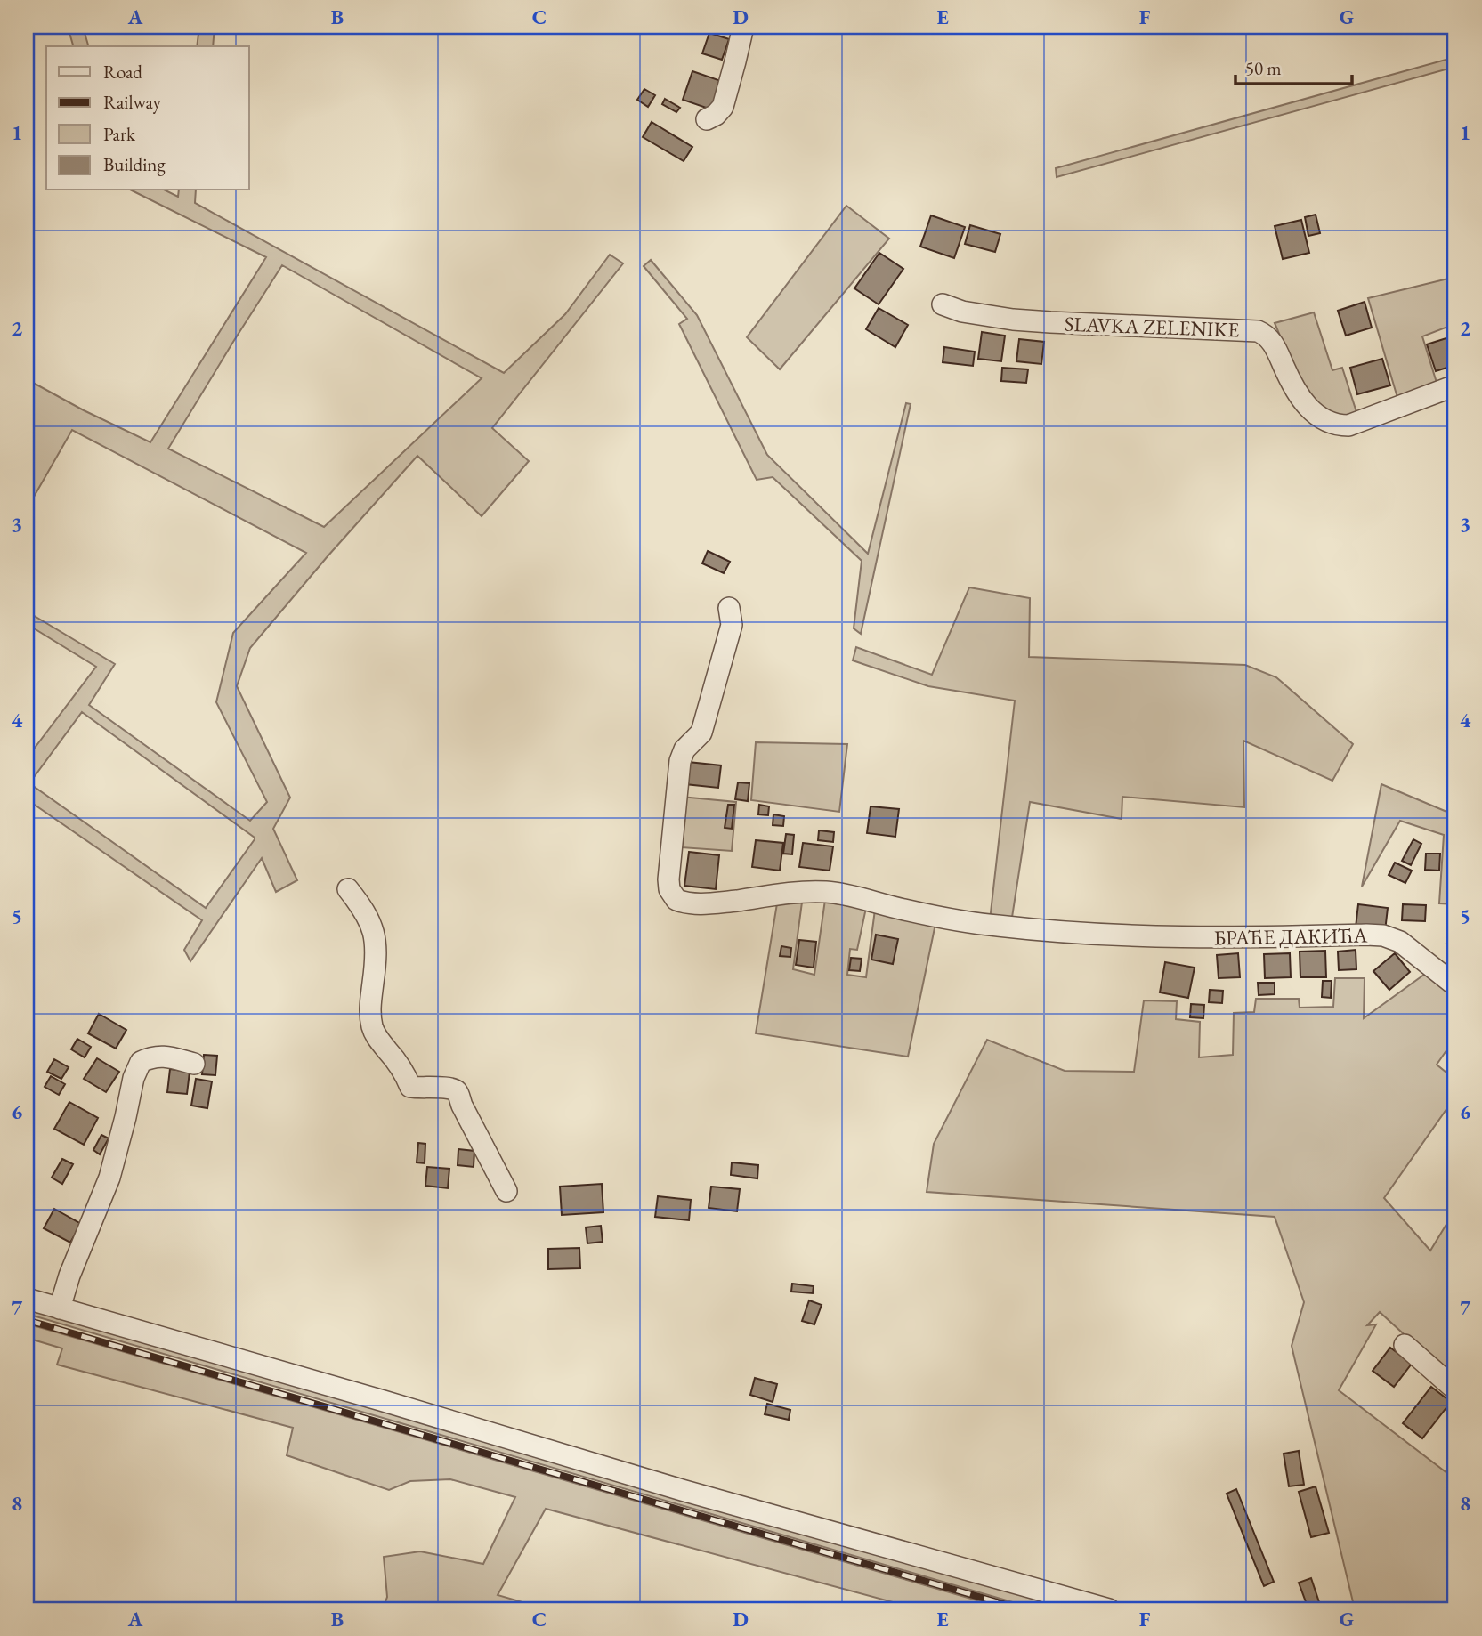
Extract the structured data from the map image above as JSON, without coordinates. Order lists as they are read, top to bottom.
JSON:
{
  "streets": {
    "street": ["SLAVKA ZELENIKE", "БРАЋЕ ДАКИЋА"]
  },
  "legend": [
    "Road",
    "Railway",
    "Park",
    "Building"
  ],
  "scale_bar": "50 m",
  "grid": {
    "columns": [
      "A",
      "B",
      "C",
      "D",
      "E",
      "F",
      "G"
    ],
    "rows": [
      "1",
      "2",
      "3",
      "4",
      "5",
      "6",
      "7",
      "8"
    ]
  }
}
